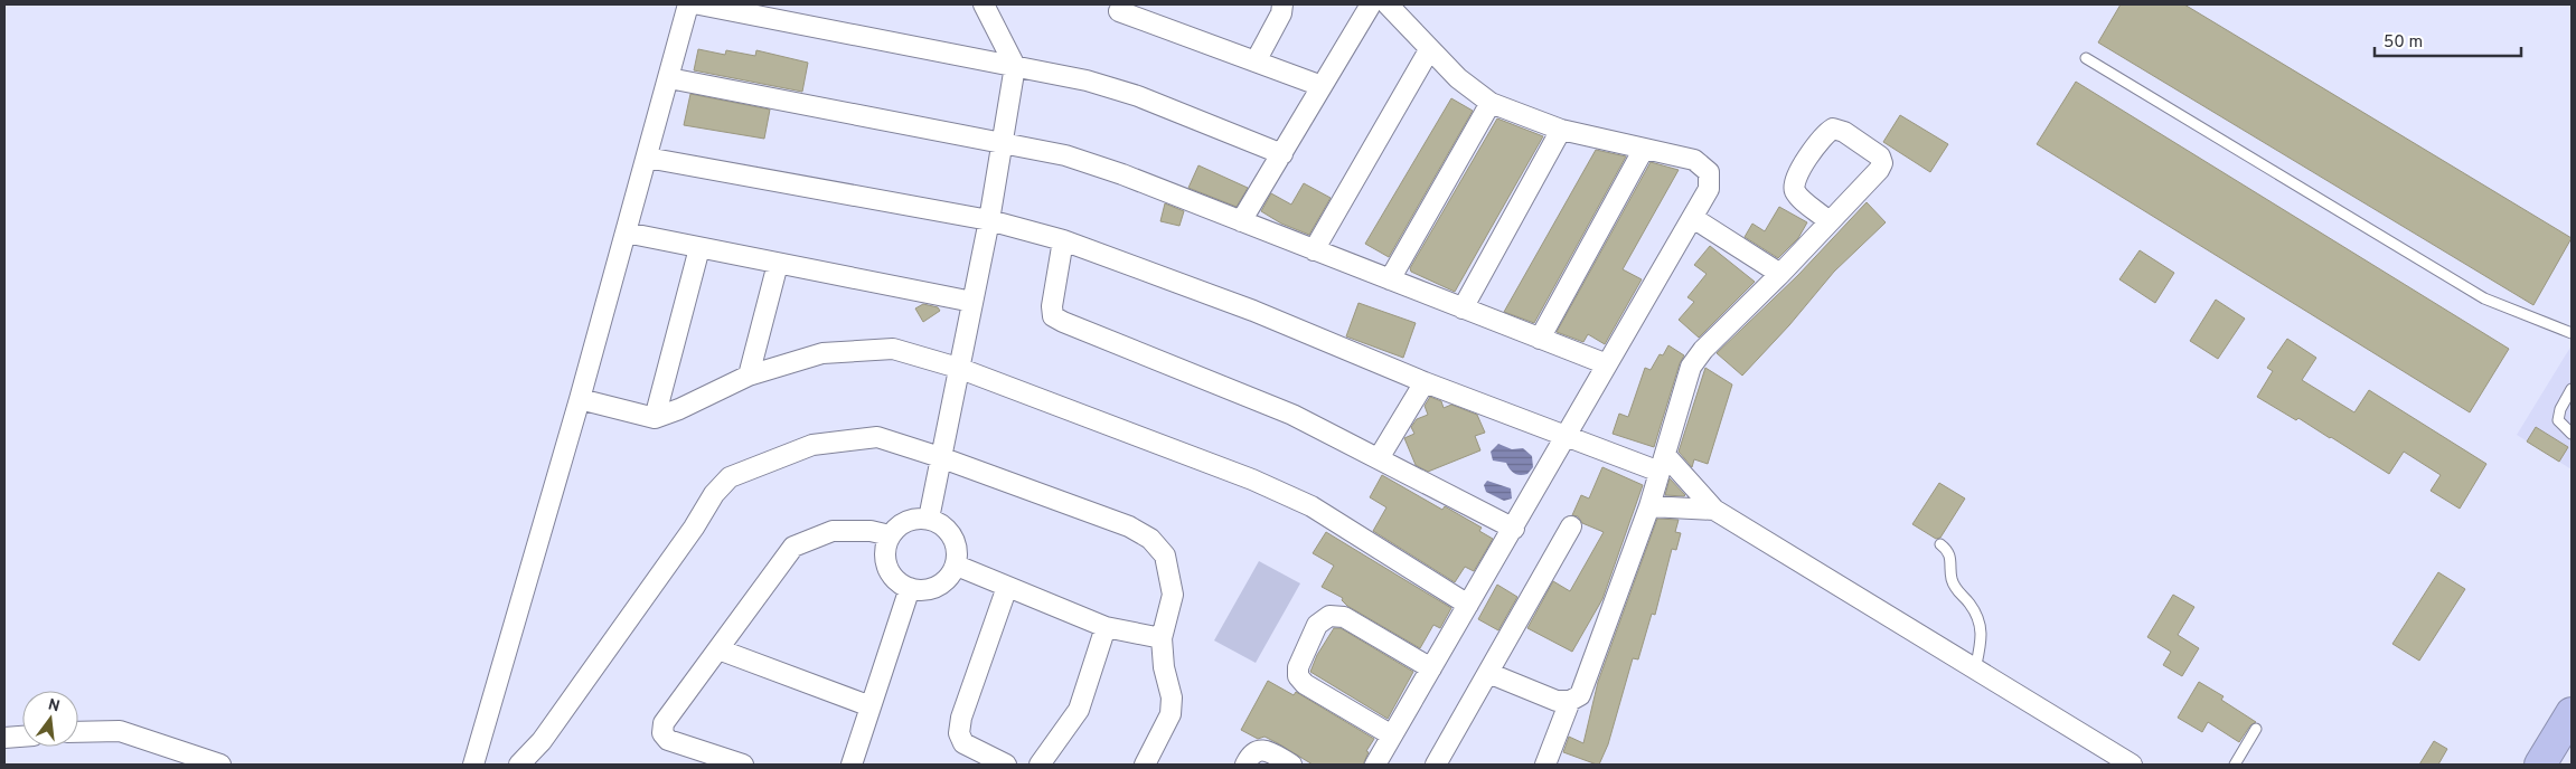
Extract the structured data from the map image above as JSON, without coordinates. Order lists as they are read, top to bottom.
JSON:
{
  "scale_bar": "50 m",
  "north": "top"
}
